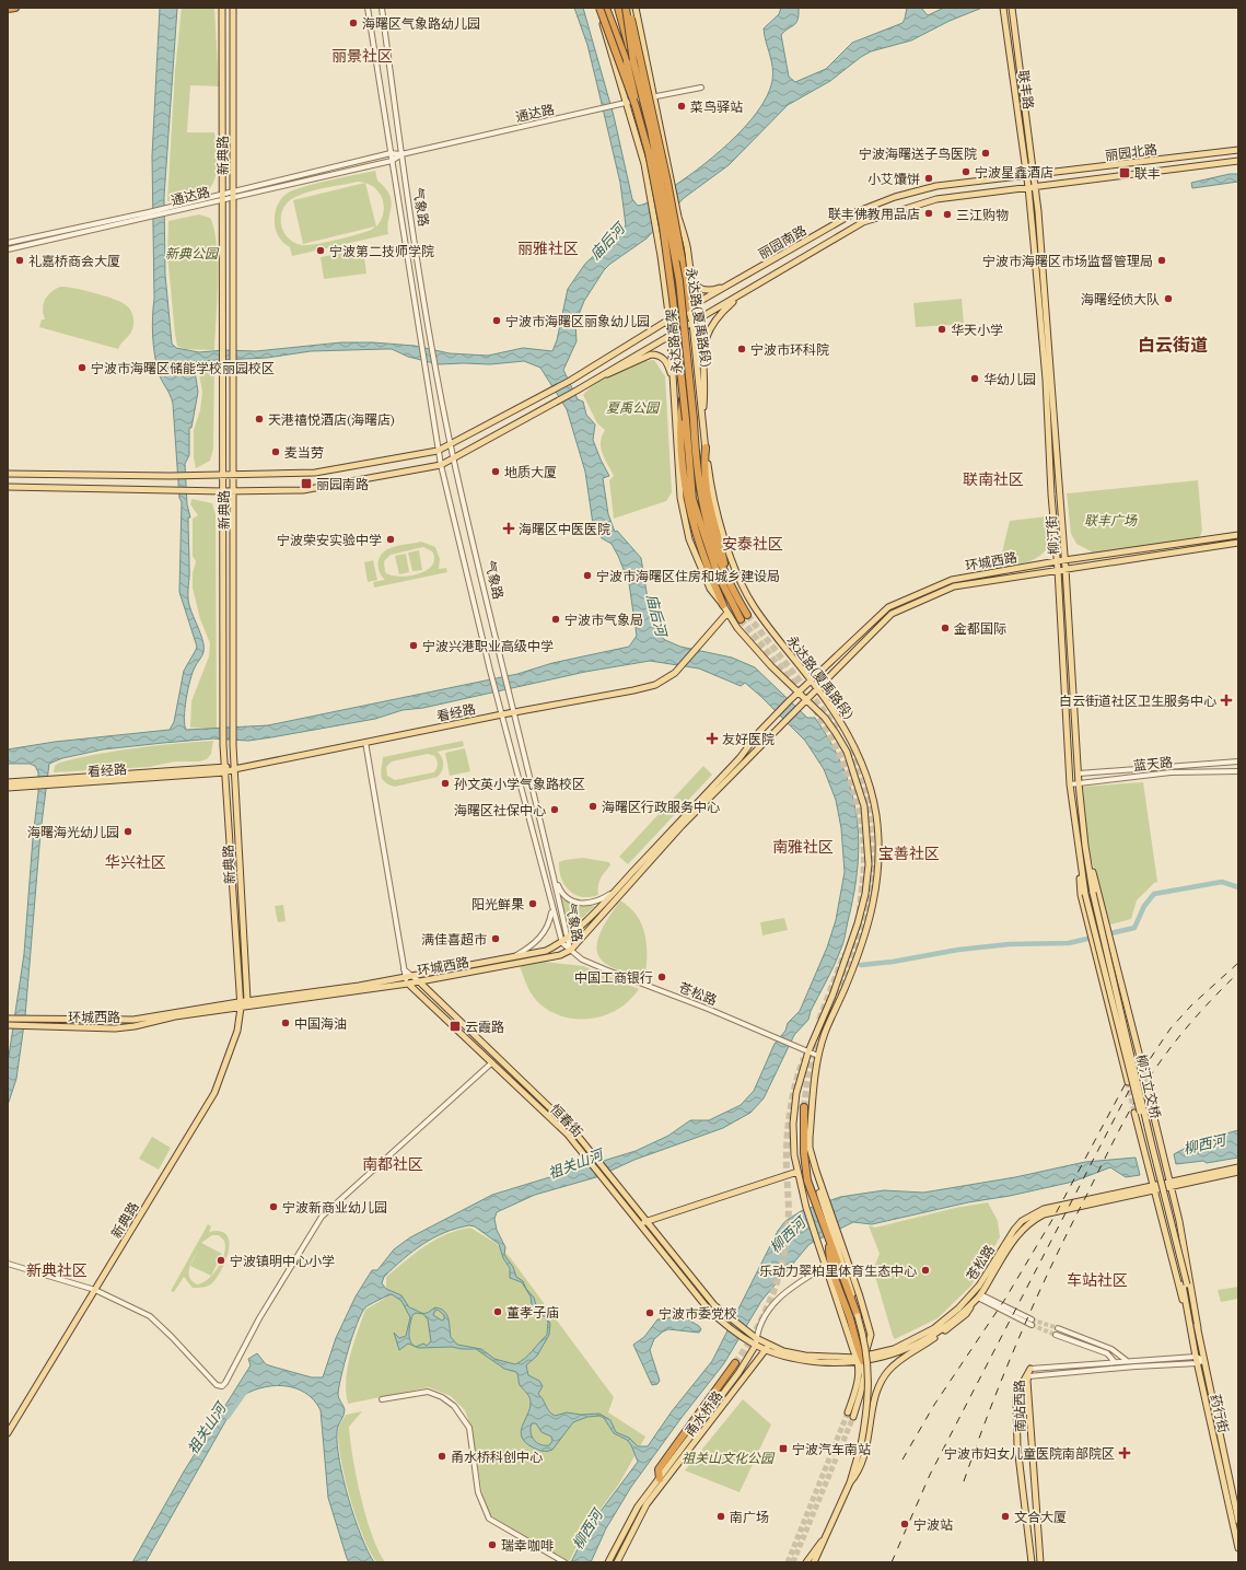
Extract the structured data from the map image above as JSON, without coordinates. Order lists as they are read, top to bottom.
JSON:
{
  "streets": {
    "highway": ["永达路高架"],
    "main road": [
      "联丰路",
      "丽园北路",
      "新典路",
      "丽园南路",
      "永达路(夏禹路段)",
      "柳汀街",
      "环城西路",
      "看经路",
      "苍松路",
      "柳汀立交桥",
      "恒春街",
      "南站西路",
      "甬水桥路",
      "药行街"
    ],
    "street": ["通达路", "气象路", "蓝天路"]
  },
  "crossings": [
    ["联丰路", "丽园北路"],
    ["联丰路", "丽园南路"],
    ["联丰路", "柳汀街"],
    ["通达路", "新典路"],
    ["通达路", "气象路"],
    ["通达路", "永达路(夏禹路段)"],
    ["丽园北路", "丽园南路"],
    ["丽园北路", "柳汀街"],
    ["新典路", "环城西路"],
    ["新典路", "看经路"],
    ["气象路", "丽园南路"],
    ["气象路", "环城西路"],
    ["气象路", "看经路"],
    ["气象路", "苍松路"],
    ["丽园南路", "永达路(夏禹路段)"],
    ["丽园南路", "柳汀街"],
    ["永达路(夏禹路段)", "环城西路"],
    ["永达路(夏禹路段)", "看经路"],
    ["永达路(夏禹路段)", "苍松路"],
    ["柳汀街", "环城西路"],
    ["柳汀街", "蓝天路"],
    ["柳汀街", "柳汀立交桥"],
    ["环城西路", "苍松路"],
    ["环城西路", "恒春街"],
    ["苍松路", "恒春街"],
    ["苍松路", "甬水桥路"],
    ["柳汀立交桥", "药行街"]
  ],
  "districts": [
    "丽景社区",
    "丽雅社区",
    "白云街道",
    "联南社区",
    "安泰社区",
    "南雅社区",
    "宝善社区",
    "华兴社区",
    "南都社区",
    "新典社区",
    "车站社区"
  ],
  "water": ["庙后河", "柳西河", "祖关山河"],
  "parks": [
    "新典公园",
    "夏禹公园",
    "联丰广场",
    "祖关山文化公园"
  ],
  "places": {
    "other": [
      "海曙区气象路幼儿园",
      "菜鸟驿站",
      "宁波海曙送子鸟医院",
      "宁波星鑫酒店",
      "小艾馕饼",
      "联丰佛教用品店",
      "三江购物",
      "宁波第二技师学院",
      "礼嘉桥商会大厦",
      "宁波市海曙区市场监督管理局",
      "海曙经侦大队",
      "宁波市海曙区丽象幼儿园",
      "华天小学",
      "宁波市环科院",
      "宁波市海曙区储能学校丽园校区",
      "华幼儿园",
      "天港禧悦酒店(海曙店)",
      "麦当劳",
      "地质大厦",
      "宁波荣安实验中学",
      "宁波市海曙区住房和城乡建设局",
      "宁波市气象局",
      "金都国际",
      "宁波兴港职业高级中学",
      "孙文英小学气象路校区",
      "海曙区行政服务中心",
      "海曙区社保中心",
      "海曙海光幼儿园",
      "阳光鲜果",
      "满佳喜超市",
      "中国工商银行",
      "中国海油",
      "宁波新商业幼儿园",
      "宁波镇明中心小学",
      "乐动力翠柏里体育生态中心",
      "董孝子庙",
      "宁波市委党校",
      "甬水桥科创中心",
      "南广场",
      "文合大厦",
      "宁波站",
      "瑞幸咖啡"
    ],
    "transit": [
      "联丰",
      "丽园南路",
      "云霞路",
      "宁波汽车南站"
    ],
    "health": [
      "海曙区中医医院",
      "白云街道社区卫生服务中心",
      "友好医院",
      "宁波市妇女儿童医院南部院区"
    ]
  }
}
